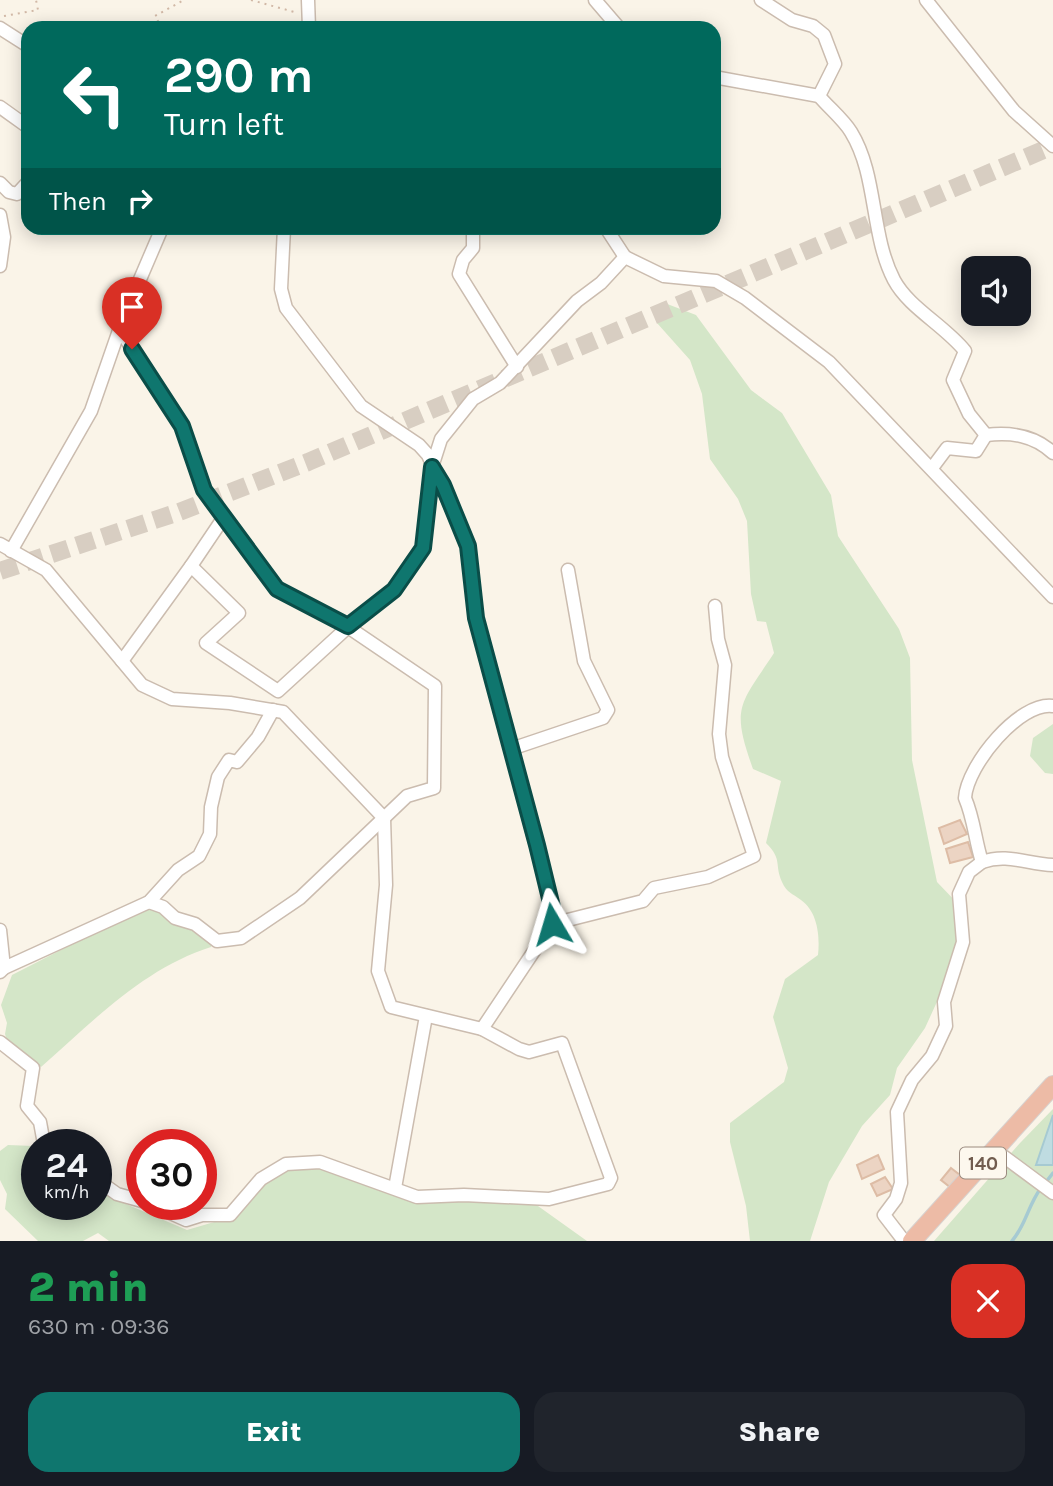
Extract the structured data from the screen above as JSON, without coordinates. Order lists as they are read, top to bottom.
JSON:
{
  "streets": {
    "highway": ["140"]
  },
  "page": {
    "turn": ["290 m", "Turn left"],
    "then": "Then",
    "speed": "24 km/h",
    "limit": "30",
    "heading": ["2 min", "630 m · 09:36"],
    "buttons": ["Exit", "Share"]
  }
}
